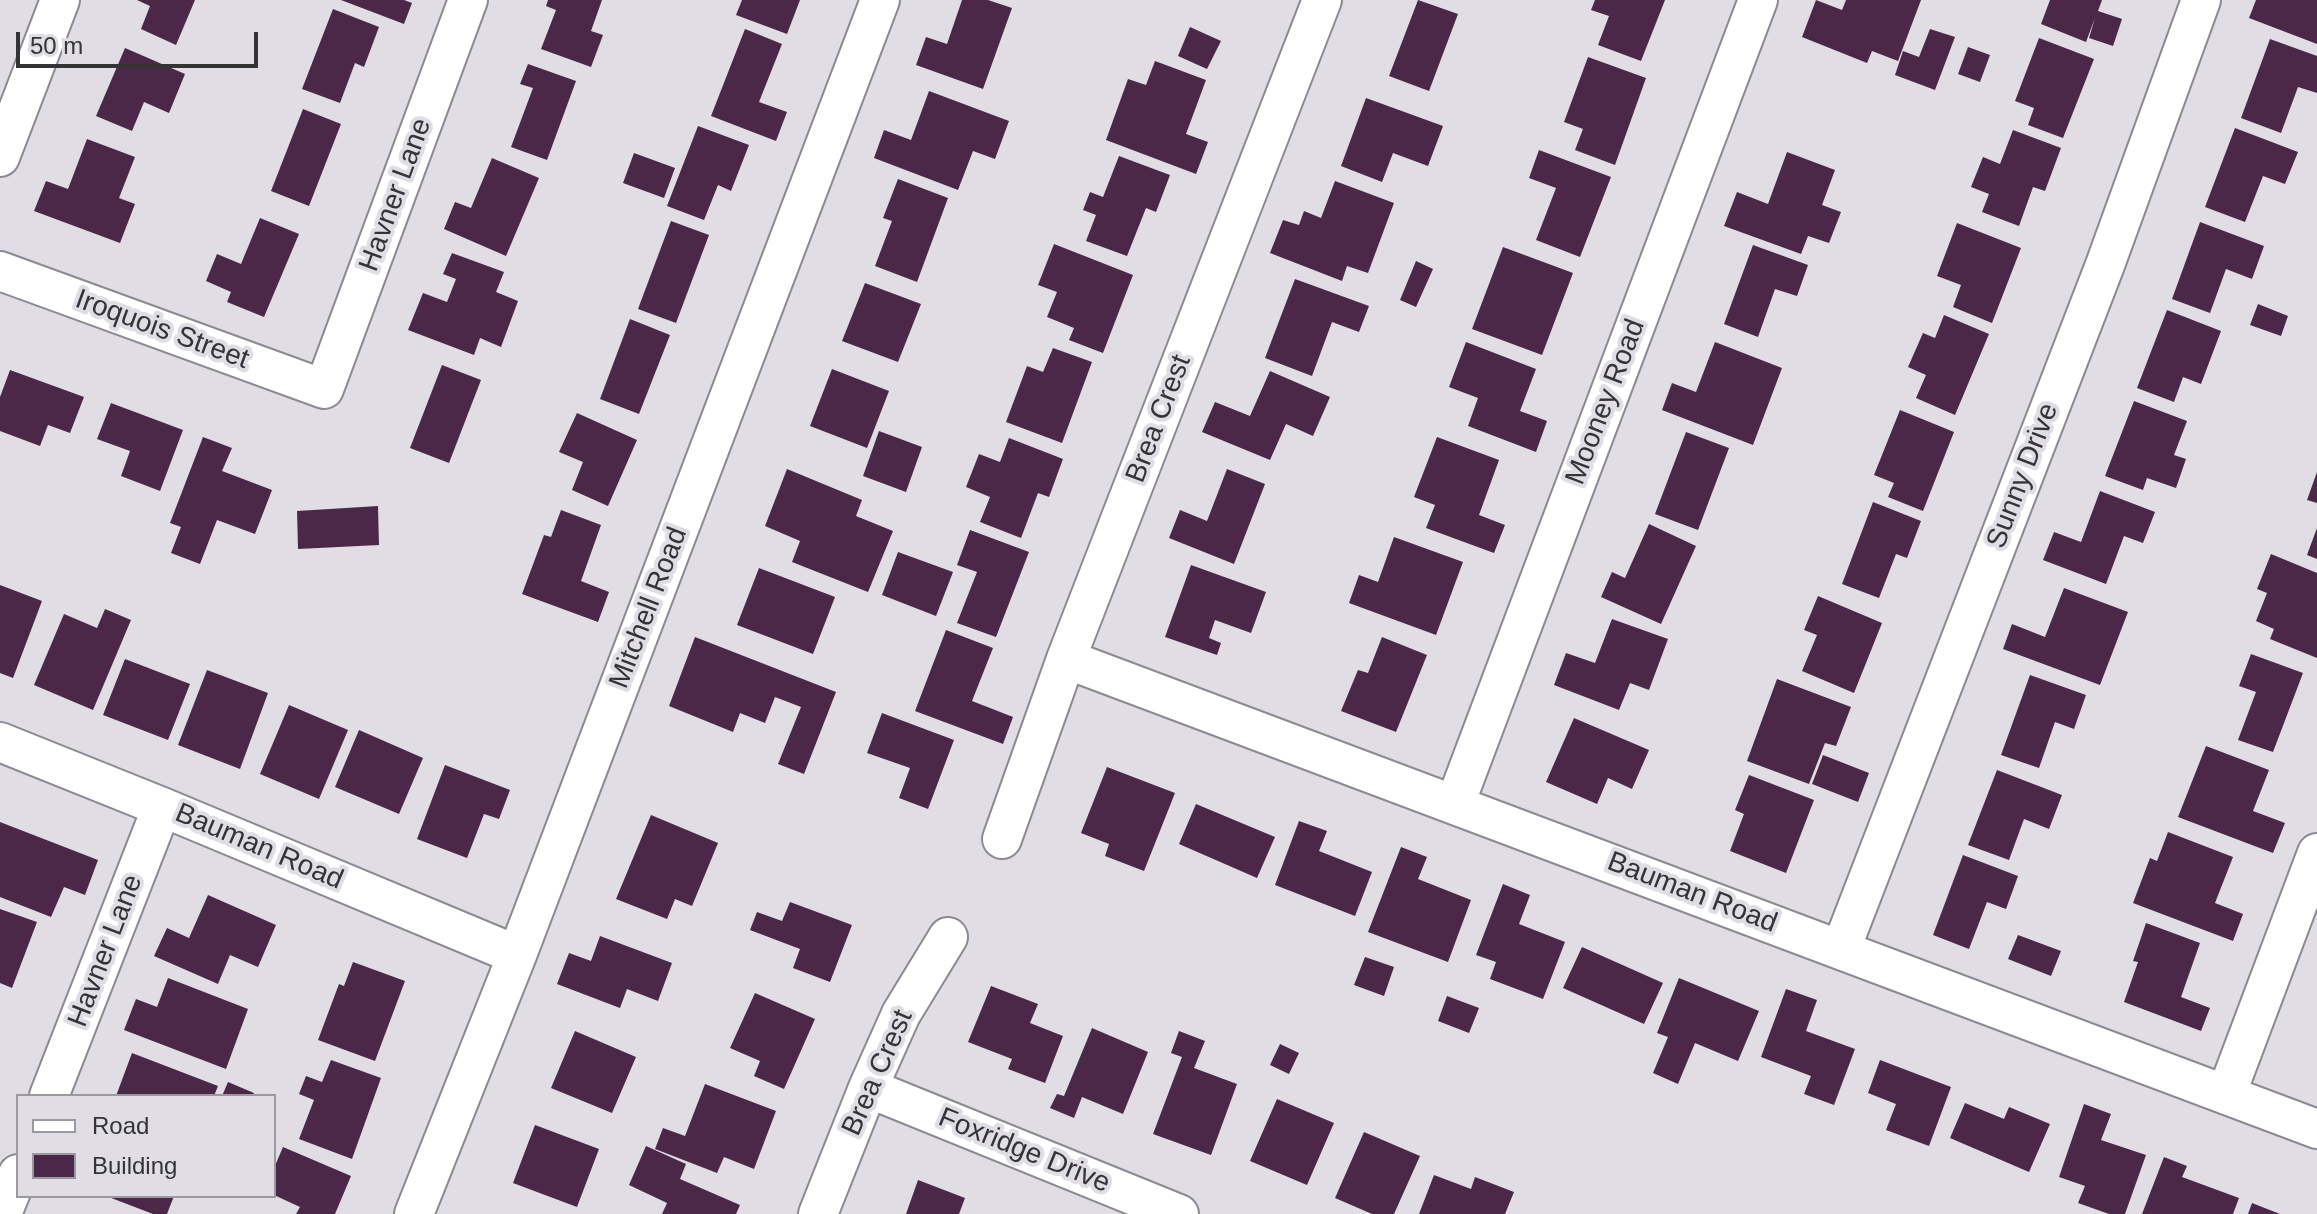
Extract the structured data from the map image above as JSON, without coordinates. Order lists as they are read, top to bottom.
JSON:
{
  "streets": {
    "street": [
      "Havner Lane",
      "Iroquois Street",
      "Mooney Road",
      "Brea Crest",
      "Sunny Drive",
      "Mitchell Road",
      "Bauman Road",
      "Foxridge Drive"
    ]
  },
  "crossings": [
    ["Havner Lane", "Iroquois Street"],
    ["Havner Lane", "Bauman Road"],
    ["Mooney Road", "Bauman Road"],
    ["Brea Crest", "Bauman Road"],
    ["Brea Crest", "Foxridge Drive"],
    ["Sunny Drive", "Bauman Road"],
    ["Mitchell Road", "Bauman Road"]
  ],
  "legend": ["Road", "Building"],
  "scale_bar": "50 m"
}
